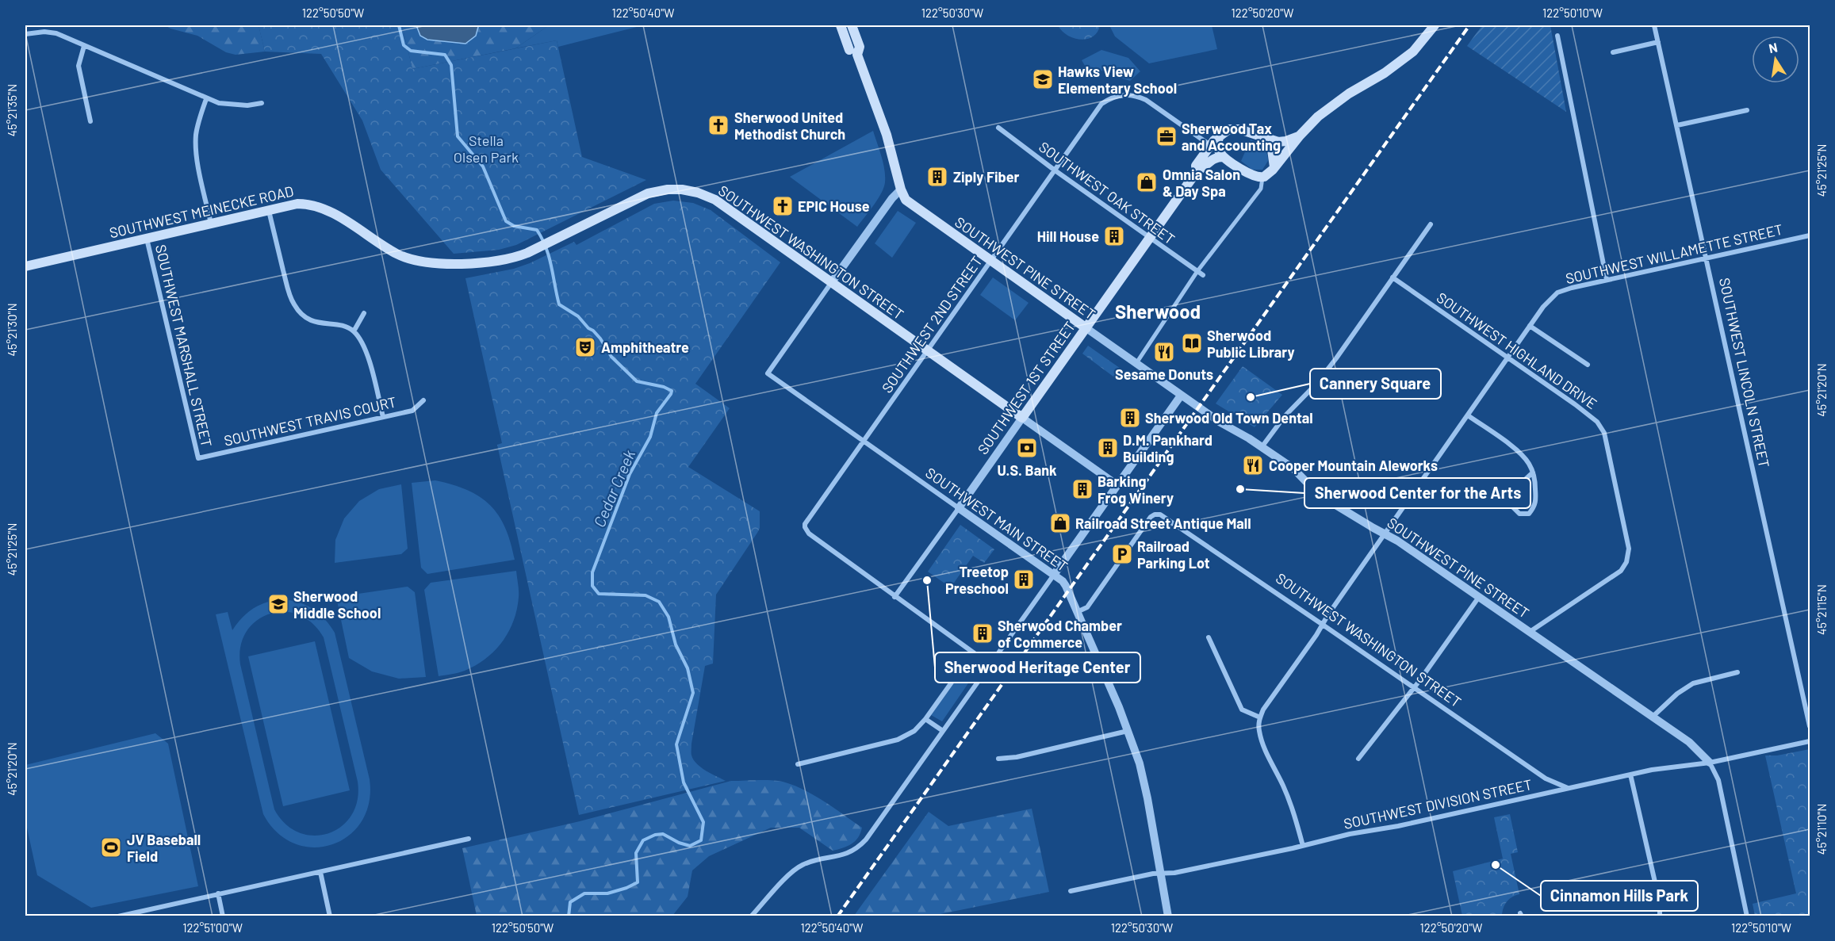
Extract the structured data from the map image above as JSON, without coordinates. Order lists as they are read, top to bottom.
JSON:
{
  "streets": {
    "main road": [
      "SOUTHWEST MEINECKE ROAD",
      "SOUTHWEST WASHINGTON STREET",
      "SOUTHWEST PINE STREET",
      "SOUTHWEST 1ST STREET"
    ],
    "street": [
      "SOUTHWEST OAK STREET",
      "SOUTHWEST WILLAMETTE STREET",
      "SOUTHWEST 2ND STREET",
      "SOUTHWEST MARSHALL STREET",
      "SOUTHWEST HIGHLAND DRIVE",
      "SOUTHWEST LINCOLN STREET",
      "SOUTHWEST TRAVIS COURT",
      "SOUTHWEST MAIN STREET",
      "SOUTHWEST DIVISION STREET"
    ]
  },
  "crossings": [
    ["SOUTHWEST OAK STREET", "SOUTHWEST 2ND STREET"],
    ["SOUTHWEST OAK STREET", "SOUTHWEST 1ST STREET"],
    ["SOUTHWEST MEINECKE ROAD", "SOUTHWEST WASHINGTON STREET"],
    ["SOUTHWEST MEINECKE ROAD", "SOUTHWEST MARSHALL STREET"],
    ["SOUTHWEST WASHINGTON STREET", "SOUTHWEST WILLAMETTE STREET"],
    ["SOUTHWEST WASHINGTON STREET", "SOUTHWEST 2ND STREET"],
    ["SOUTHWEST WASHINGTON STREET", "SOUTHWEST 1ST STREET"],
    ["SOUTHWEST WASHINGTON STREET", "SOUTHWEST MAIN STREET"],
    ["SOUTHWEST WASHINGTON STREET", "SOUTHWEST DIVISION STREET"],
    ["SOUTHWEST WILLAMETTE STREET", "SOUTHWEST PINE STREET"],
    ["SOUTHWEST WILLAMETTE STREET", "SOUTHWEST HIGHLAND DRIVE"],
    ["SOUTHWEST WILLAMETTE STREET", "SOUTHWEST LINCOLN STREET"],
    ["SOUTHWEST PINE STREET", "SOUTHWEST 2ND STREET"],
    ["SOUTHWEST PINE STREET", "SOUTHWEST HIGHLAND DRIVE"],
    ["SOUTHWEST PINE STREET", "SOUTHWEST 1ST STREET"],
    ["SOUTHWEST PINE STREET", "SOUTHWEST DIVISION STREET"],
    ["SOUTHWEST 2ND STREET", "SOUTHWEST 1ST STREET"],
    ["SOUTHWEST 2ND STREET", "SOUTHWEST MAIN STREET"],
    ["SOUTHWEST MARSHALL STREET", "SOUTHWEST TRAVIS COURT"],
    ["SOUTHWEST 1ST STREET", "SOUTHWEST MAIN STREET"],
    ["SOUTHWEST MAIN STREET", "SOUTHWEST DIVISION STREET"]
  ],
  "districts": ["Sherwood"],
  "water": ["Cedar Creek"],
  "parks": ["Stella Olsen Park"],
  "places": {
    "school or university": ["Hawks View Elementary School", "Sherwood Middle School"],
    "church": ["Sherwood United Methodist Church", "EPIC House"],
    "office": ["Sherwood Tax and Accounting"],
    "building": [
      "Ziply Fiber",
      "Hill House",
      "Sherwood Old Town Dental",
      "D.M. Pankhard Building",
      "Barking Frog Winery",
      "Treetop Preschool",
      "Sherwood Chamber of Commerce"
    ],
    "shop": ["Omnia Salon & Day Spa", "Railroad Street Antique Mall"],
    "library": ["Sherwood Public Library"],
    "theatre": ["Amphitheatre"],
    "restaurant": ["Sesame Donuts", "Cooper Mountain Aleworks"],
    "other": [
      "Cannery Square",
      "Sherwood Center for the Arts",
      "Sherwood Heritage Center",
      "Cinnamon Hills Park"
    ],
    "bank": ["U.S. Bank"],
    "parking": ["Railroad Parking Lot"],
    "sports": ["JV Baseball Field"]
  },
  "north": "top",
  "coordinates": [
    "122°50'50\"W",
    "122°50'40\"W",
    "122°50'30\"W",
    "122°50'20\"W",
    "122°50'10\"W",
    "45°21'35\"N",
    "45°21'25\"N",
    "45°21'30\"N",
    "45°21'20\"N",
    "45°21'15\"N",
    "45°21'10\"N",
    "122°51'00\"W"
  ]
}
